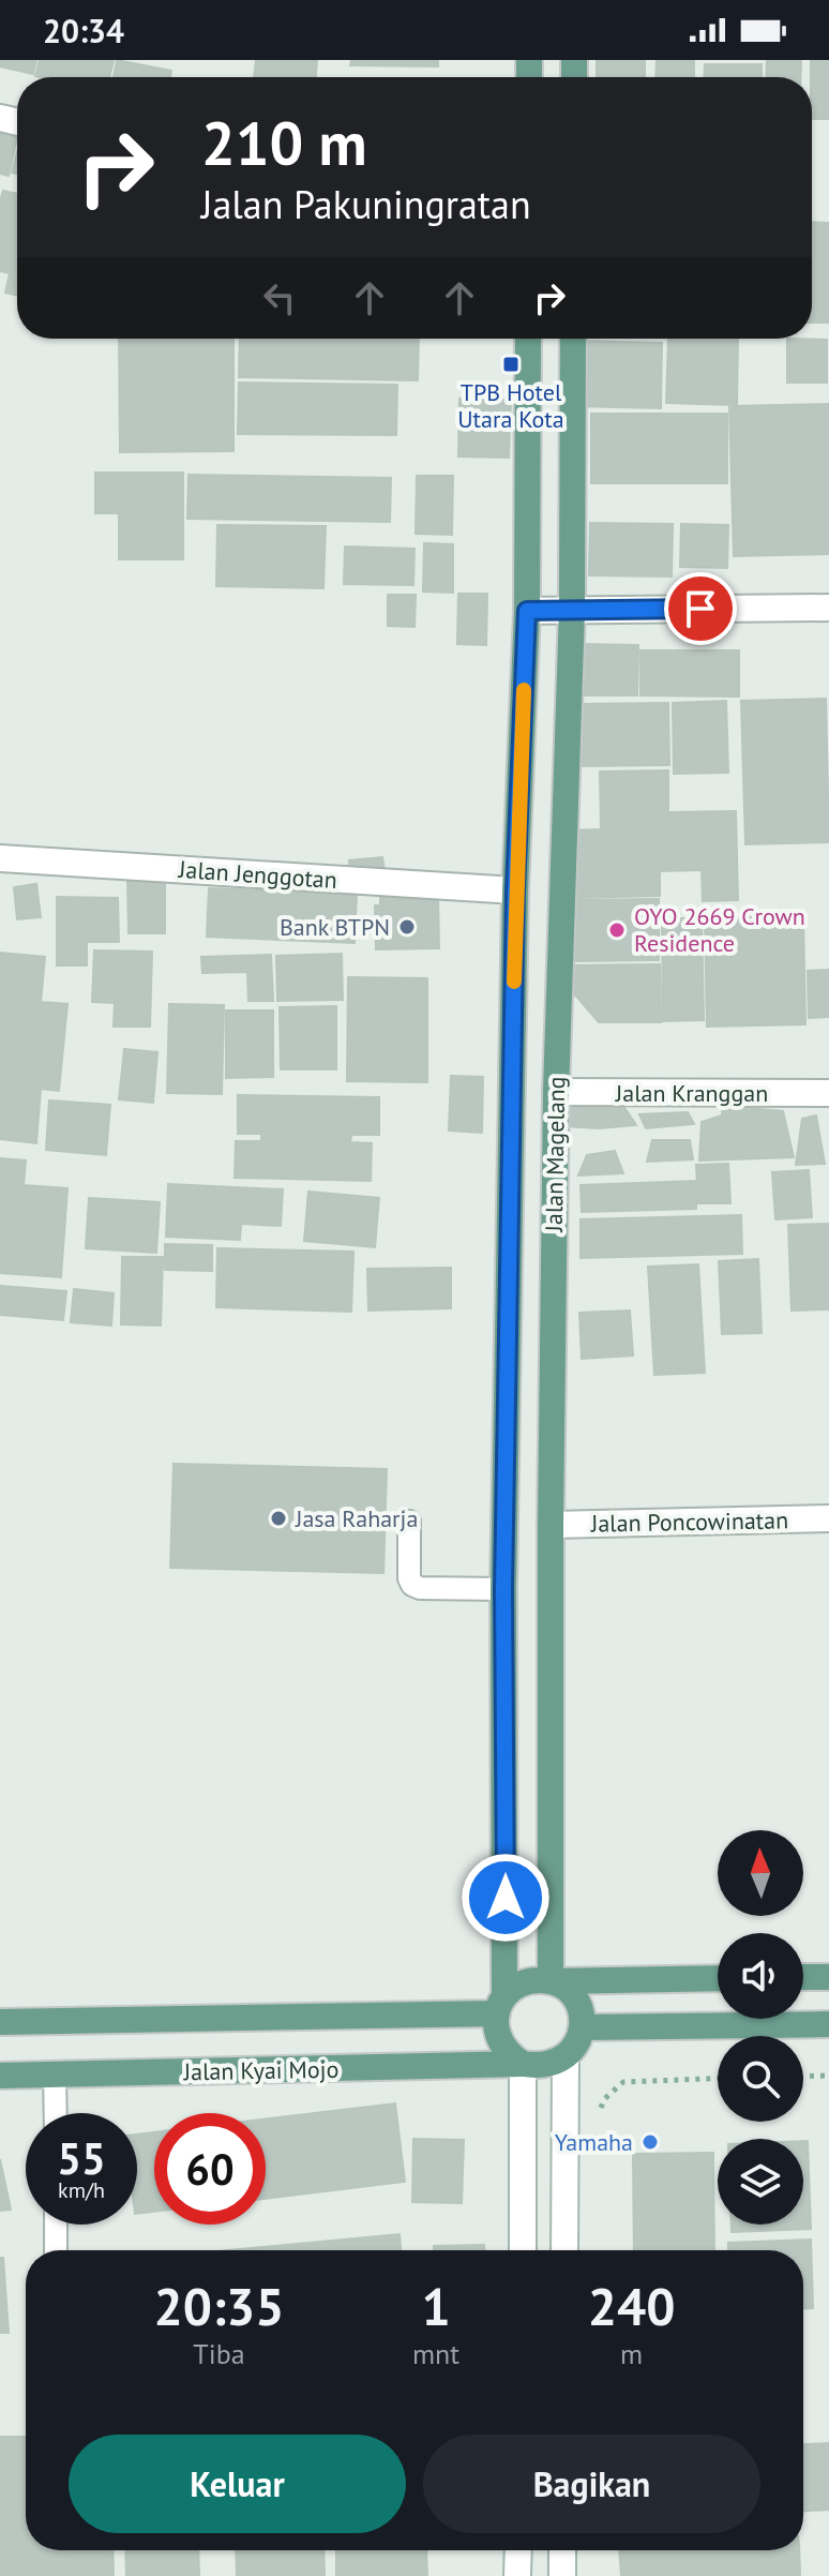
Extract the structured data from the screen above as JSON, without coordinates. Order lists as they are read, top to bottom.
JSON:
{
  "streets": {
    "main road": ["Jalan Magelang", "Jalan Kyai Mojo"],
    "street": ["Jalan Jenggotan", "Jalan Kranggan", "Jalan Poncowinatan"]
  },
  "crossings": [
    ["Jalan Jenggotan", "Jalan Magelang"],
    ["Jalan Kranggan", "Jalan Magelang"],
    ["Jalan Magelang", "Jalan Poncowinatan"],
    ["Jalan Magelang", "Jalan Kyai Mojo"]
  ],
  "places": {
    "transit": ["TPB Hotel Utara Kota"],
    "other": [
      "Bank BTPN",
      "OYO 2669 Crown Residence",
      "Jasa Raharja",
      "Yamaha"
    ]
  },
  "north": "top",
  "page": {
    "status": "20:34",
    "turn": ["210 m", "Jalan Pakuningratan"],
    "speed": "55 km/h",
    "limit": "60",
    "eta": [
      "20:35",
      "Tiba",
      "1",
      "mnt",
      "240",
      "m"
    ],
    "buttons": ["Keluar", "Bagikan"]
  }
}
